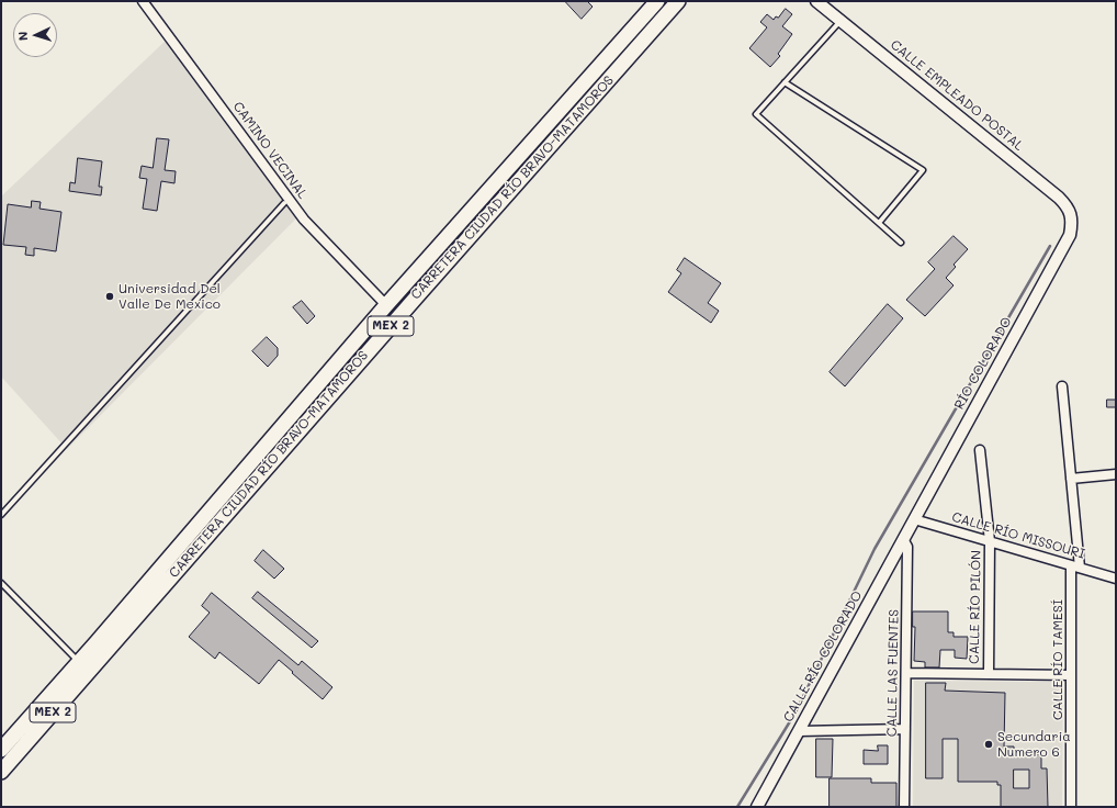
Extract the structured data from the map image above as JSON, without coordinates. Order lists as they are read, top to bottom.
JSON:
{
  "streets": {
    "highway": ["CARRETERA CIUDAD RÍO BRAVO-MATAMOROS", "MEX 2"],
    "street": [
      "CALLE EMPLEADO POSTAL",
      "CAMINO VECINAL",
      "RÍO COLORADO",
      "CALLE RÍO MISSOURI",
      "CALLE RÍO PILÓN",
      "CALLE RÍO COLORADO",
      "CALLE RÍO TAMESÍ",
      "CALLE LAS FUENTES"
    ]
  },
  "crossings": [
    ["CALLE EMPLEADO POSTAL", "RÍO COLORADO"],
    ["CAMINO VECINAL", "MEX 2"],
    ["CARRETERA CIUDAD RÍO BRAVO-MATAMOROS", "MEX 2"],
    ["RÍO COLORADO", "CALLE RÍO MISSOURI"],
    ["RÍO COLORADO", "CALLE RÍO COLORADO"],
    ["CALLE RÍO MISSOURI", "CALLE RÍO PILÓN"],
    ["CALLE RÍO MISSOURI", "CALLE RÍO COLORADO"],
    ["CALLE RÍO MISSOURI", "CALLE RÍO TAMESÍ"],
    ["CALLE RÍO COLORADO", "CALLE LAS FUENTES"]
  ],
  "places": ["Universidad Del Valle De Mexico", "Secundaria Numero 6"],
  "north": "left"
}
